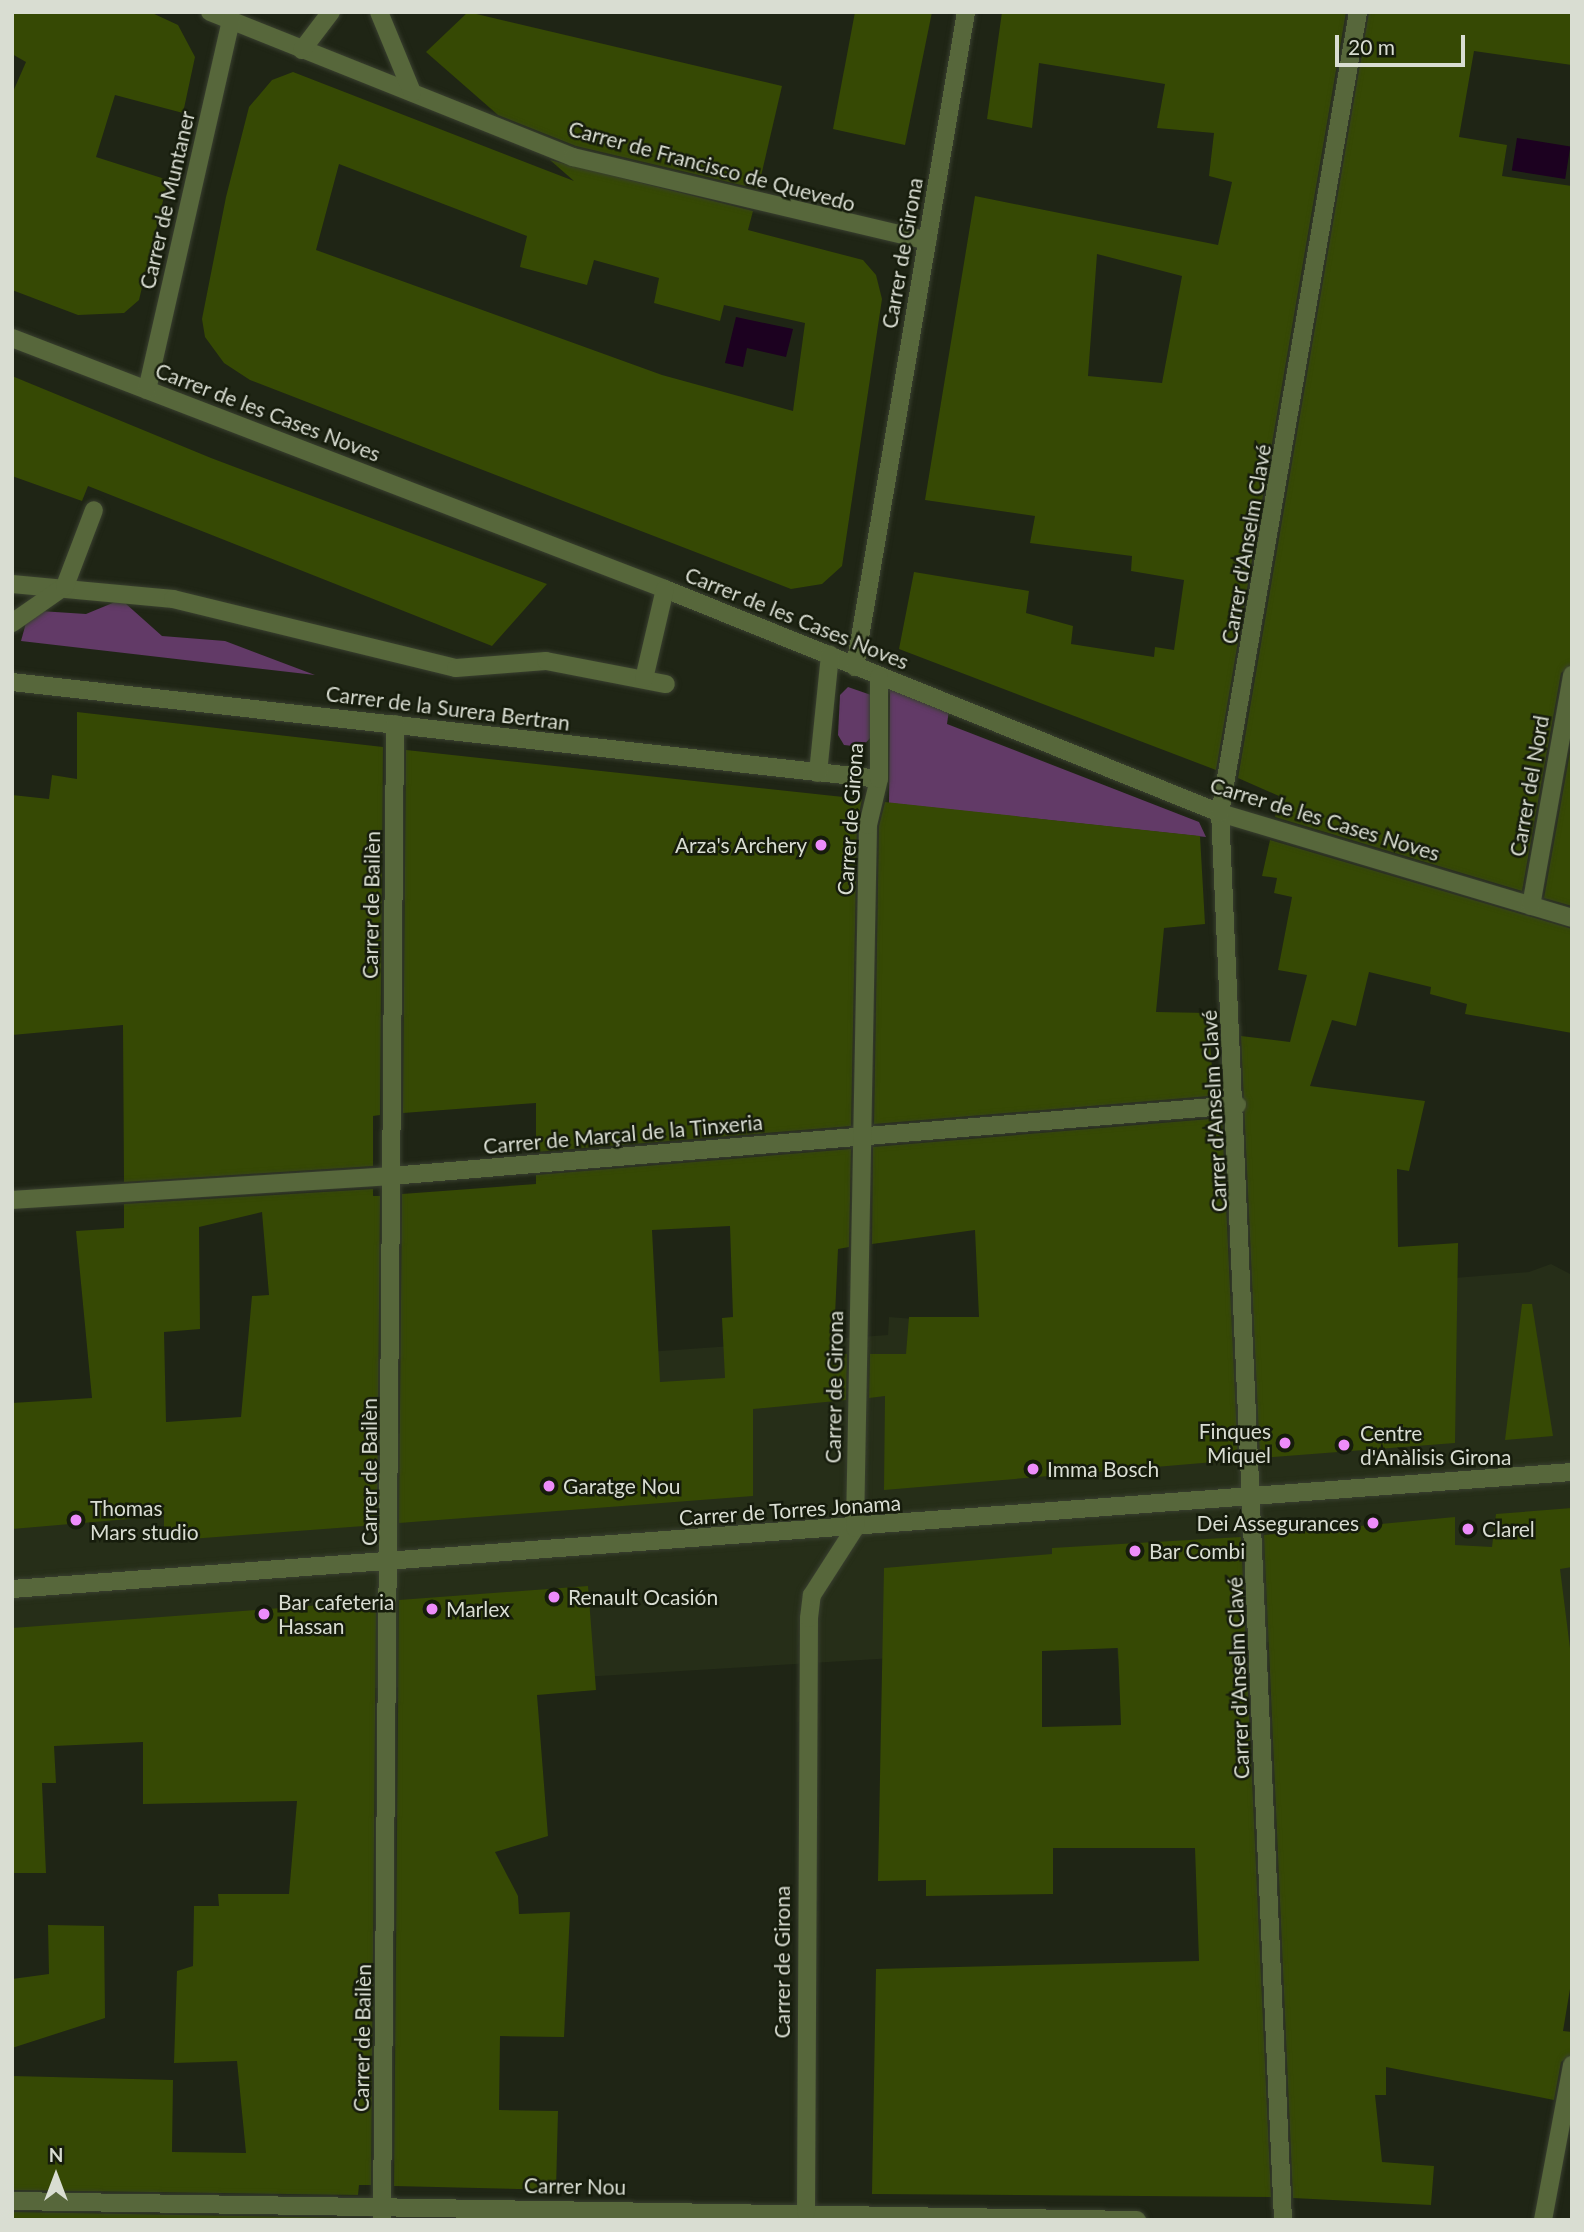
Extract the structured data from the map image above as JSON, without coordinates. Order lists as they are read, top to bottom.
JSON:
{
  "streets": {
    "street": [
      "Carrer de Francisco de Quevedo",
      "Carrer de Muntaner",
      "Carrer de Girona",
      "Carrer de les Cases Noves",
      "Carrer d'Anselm Clavé",
      "Carrer de la Surera Bertran",
      "Carrer del Nord",
      "Carrer de Bailèn",
      "Carrer de Marçal de la Tinxeria",
      "Carrer de Torres Jonama",
      "Carrer Nou"
    ]
  },
  "crossings": [
    ["Carrer de Francisco de Quevedo", "Carrer de Muntaner"],
    ["Carrer de Francisco de Quevedo", "Carrer de Girona"],
    ["Carrer de Muntaner", "Carrer de les Cases Noves"],
    ["Carrer de Girona", "Carrer de les Cases Noves"],
    ["Carrer de Girona", "Carrer de la Surera Bertran"],
    ["Carrer de Girona", "Carrer de Marçal de la Tinxeria"],
    ["Carrer de Girona", "Carrer de Torres Jonama"],
    ["Carrer de Girona", "Carrer Nou"],
    ["Carrer de les Cases Noves", "Carrer d'Anselm Clavé"],
    ["Carrer de les Cases Noves", "Carrer del Nord"],
    ["Carrer d'Anselm Clavé", "Carrer de Marçal de la Tinxeria"],
    ["Carrer d'Anselm Clavé", "Carrer de Torres Jonama"],
    ["Carrer de la Surera Bertran", "Carrer de Bailèn"],
    ["Carrer de Bailèn", "Carrer de Marçal de la Tinxeria"],
    ["Carrer de Bailèn", "Carrer de Torres Jonama"],
    ["Carrer de Bailèn", "Carrer Nou"]
  ],
  "places": [
    "Arza's Archery",
    "Finques Miquel",
    "Centre d'Anàlisis Girona",
    "Imma Bosch",
    "Garatge Nou",
    "Thomas Mars studio",
    "Dei Assegurances",
    "Clarel",
    "Bar Combi",
    "Renault Ocasión",
    "Marlex",
    "Bar cafeteria Hassan"
  ],
  "scale_bar": "20 m",
  "north": "top"
}
